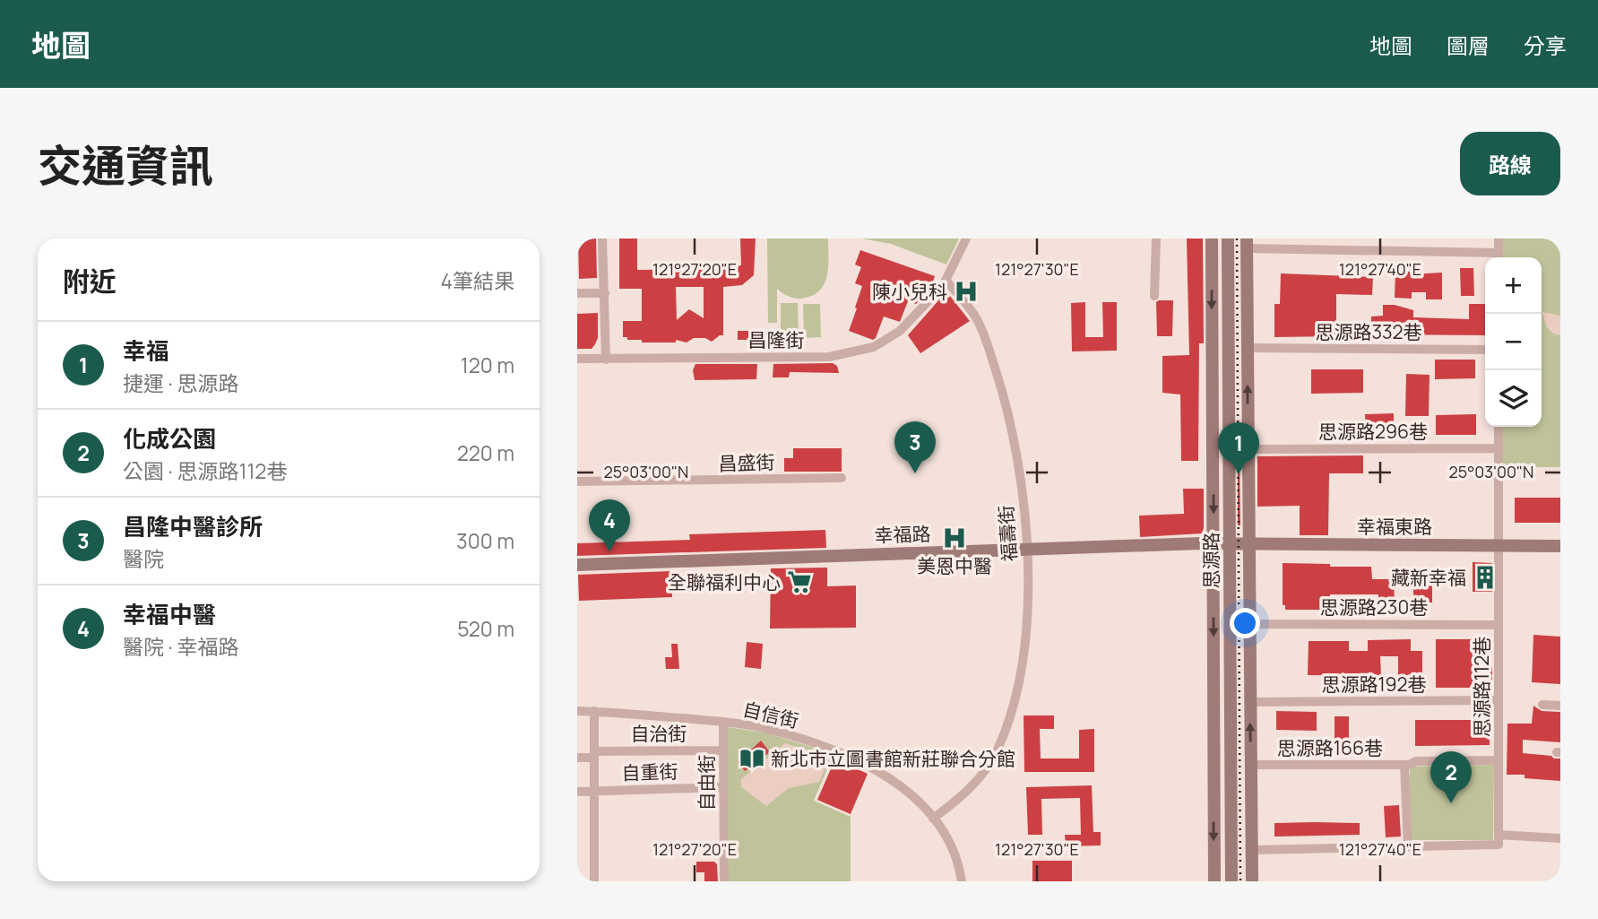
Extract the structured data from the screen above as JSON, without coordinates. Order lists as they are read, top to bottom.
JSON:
{
  "streets": {
    "main road": ["幸福東路", "幸福路", "思源路"],
    "street": [
      "思源路332巷",
      "昌隆街",
      "思源路296巷",
      "昌盛街",
      "福壽街",
      "思源路230巷",
      "思源路192巷",
      "思源路112巷",
      "自信街",
      "自治街",
      "思源路166巷",
      "自重街",
      "自由街"
    ]
  },
  "crossings": [
    ["思源路332巷", "思源路"],
    ["昌隆街", "福壽街"],
    ["思源路296巷", "思源路"],
    ["思源路296巷", "思源路112巷"],
    ["幸福東路", "幸福路"],
    ["幸福東路", "思源路"],
    ["幸福東路", "思源路112巷"],
    ["福壽街", "幸福路"],
    ["福壽街", "自信街"],
    ["幸福路", "思源路"],
    ["思源路", "思源路230巷"],
    ["思源路", "思源路192巷"],
    ["思源路", "思源路166巷"],
    ["思源路230巷", "思源路112巷"],
    ["思源路192巷", "思源路112巷"],
    ["思源路112巷", "思源路166巷"],
    ["自信街", "自由街"],
    ["自治街", "自由街"],
    ["自重街", "自由街"]
  ],
  "places": {
    "hospital": ["陳小兒科", "美恩中醫"],
    "building": ["藏新幸福"],
    "supermarket": ["全聯福利中心"],
    "library": ["新北市立圖書館新莊聯合分館"]
  },
  "page": {
    "header": "地圖",
    "nav": ["地圖", "圖層", "分享"],
    "title": "交通資訊",
    "buttons": "路線",
    "heading": ["附近", "4筆結果"],
    "map_buttons": ["+", "−"],
    "list": [
      {
        "mark": "1",
        "name": "幸福",
        "note": "捷運 · 思源路",
        "value": "120 m"
      },
      {
        "mark": "2",
        "name": "化成公園",
        "note": "公園 · 思源路112巷",
        "value": "220 m"
      },
      {
        "mark": "3",
        "name": "昌隆中醫診所",
        "note": "醫院",
        "value": "300 m"
      },
      {
        "mark": "4",
        "name": "幸福中醫",
        "note": "醫院 · 幸福路",
        "value": "520 m"
      }
    ],
    "pins": [
      "3",
      "1",
      "4",
      "2"
    ]
  },
  "coordinates": [
    "121°27'20\"E",
    "121°27'30\"E",
    "121°27'40\"E",
    "25°03'00\"N"
  ]
}
